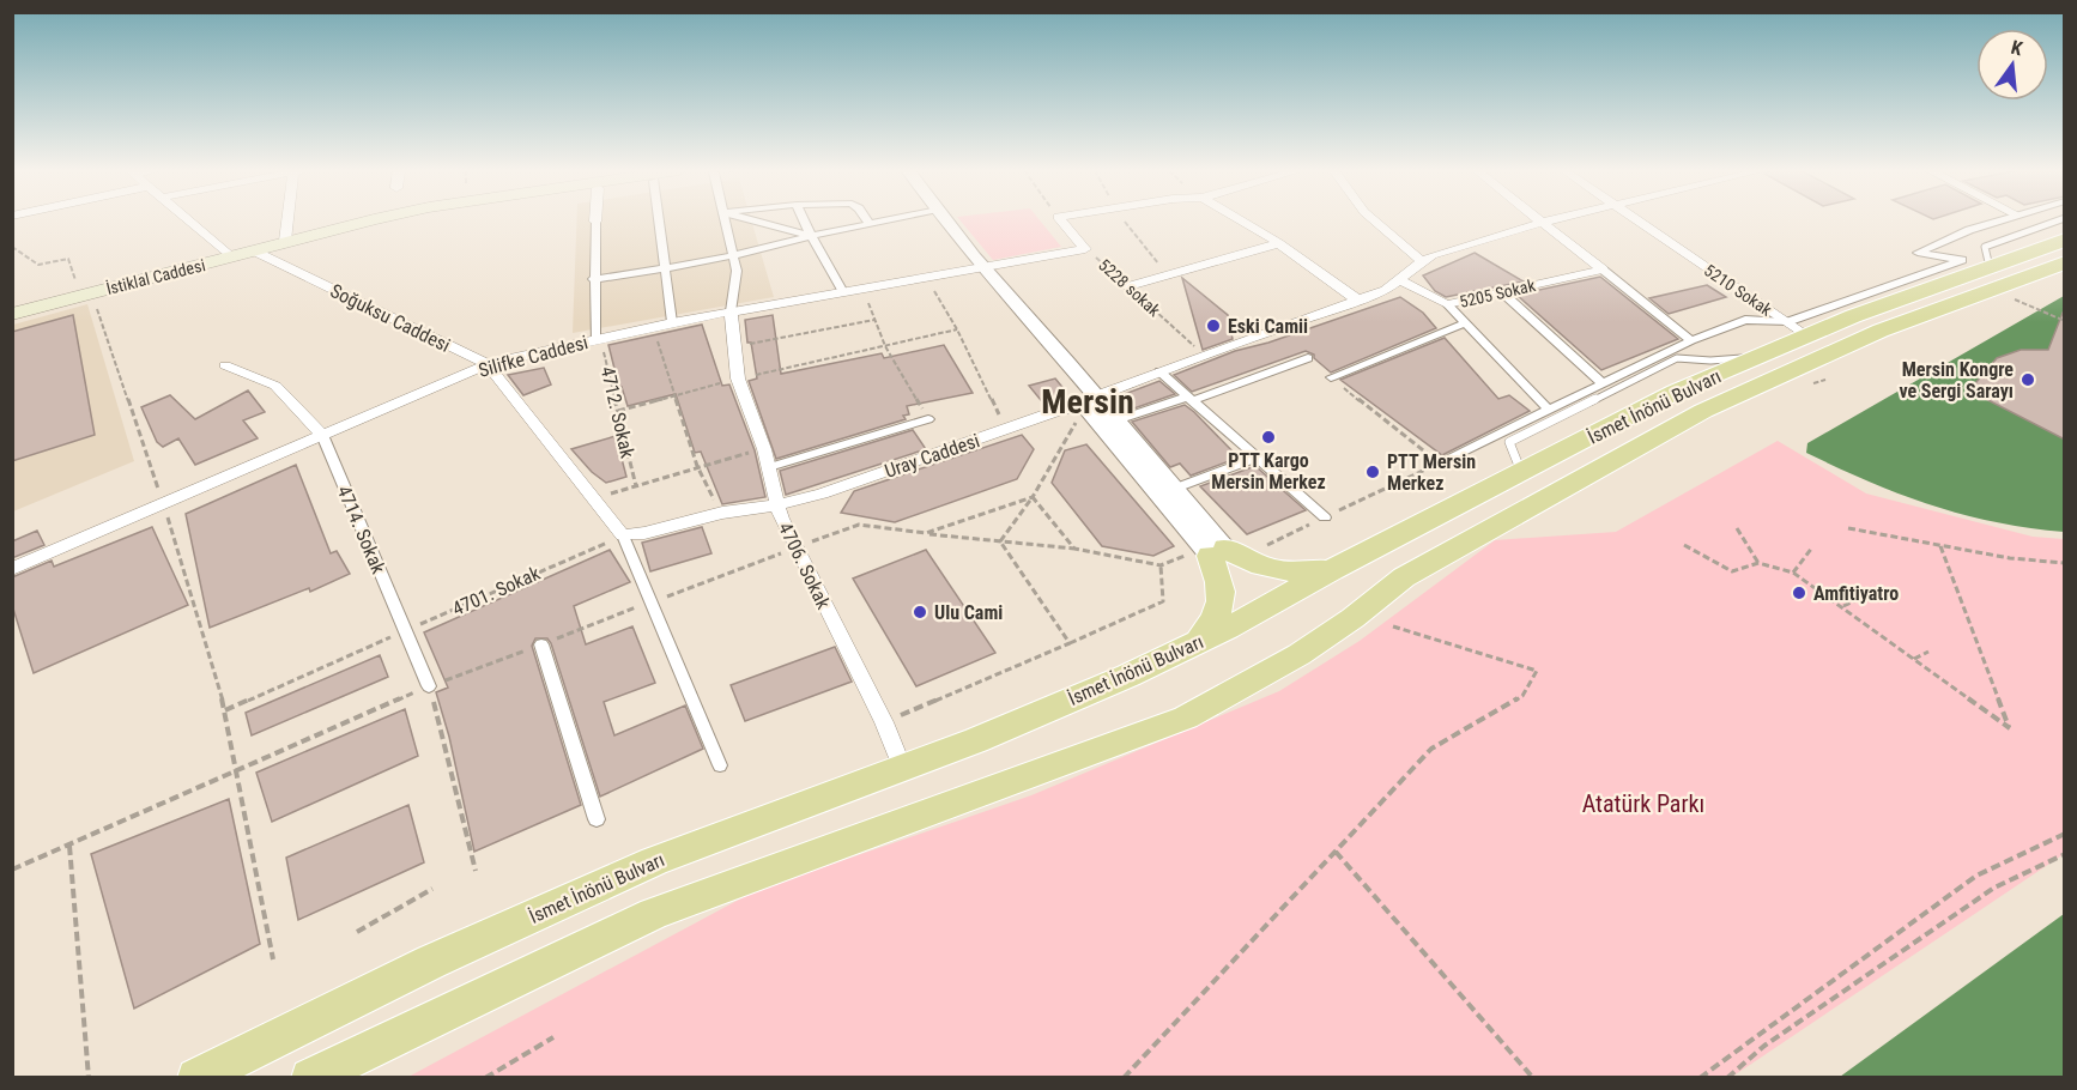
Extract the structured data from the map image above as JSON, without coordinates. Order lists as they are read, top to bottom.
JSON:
{
  "streets": {
    "main road": ["İstiklal Caddesi", "İsmet İnönü Bulvarı"],
    "street": [
      "5228 sokak",
      "5210 Sokak",
      "5205 Sokak",
      "Soğuksu Caddesi",
      "Silifke Caddesi",
      "4712. Sokak",
      "Uray Caddesi",
      "4714. Sokak",
      "4706. Sokak"
    ],
    "path": ["4701. Sokak"]
  },
  "crossings": [
    ["İstiklal Caddesi", "Soğuksu Caddesi"],
    ["5228 sokak", "Silifke Caddesi"],
    ["5228 sokak", "Uray Caddesi"],
    ["5210 Sokak", "İsmet İnönü Bulvarı"],
    ["5205 Sokak", "Uray Caddesi"],
    ["Soğuksu Caddesi", "Silifke Caddesi"],
    ["Soğuksu Caddesi", "4701. Sokak"],
    ["Silifke Caddesi", "4712. Sokak"],
    ["Silifke Caddesi", "4714. Sokak"],
    ["Silifke Caddesi", "4706. Sokak"],
    ["İsmet İnönü Bulvarı", "4706. Sokak"],
    ["Uray Caddesi", "4706. Sokak"],
    ["4714. Sokak", "4701. Sokak"]
  ],
  "districts": ["Mersin"],
  "parks": ["Atatürk Parkı"],
  "places": [
    "Eski Camii",
    "Mersin Kongre ve Sergi Sarayı",
    "PTT Kargo Mersin Merkez",
    "PTT Mersin Merkez",
    "Amfitiyatro",
    "Ulu Cami"
  ],
  "north": "top"
}
